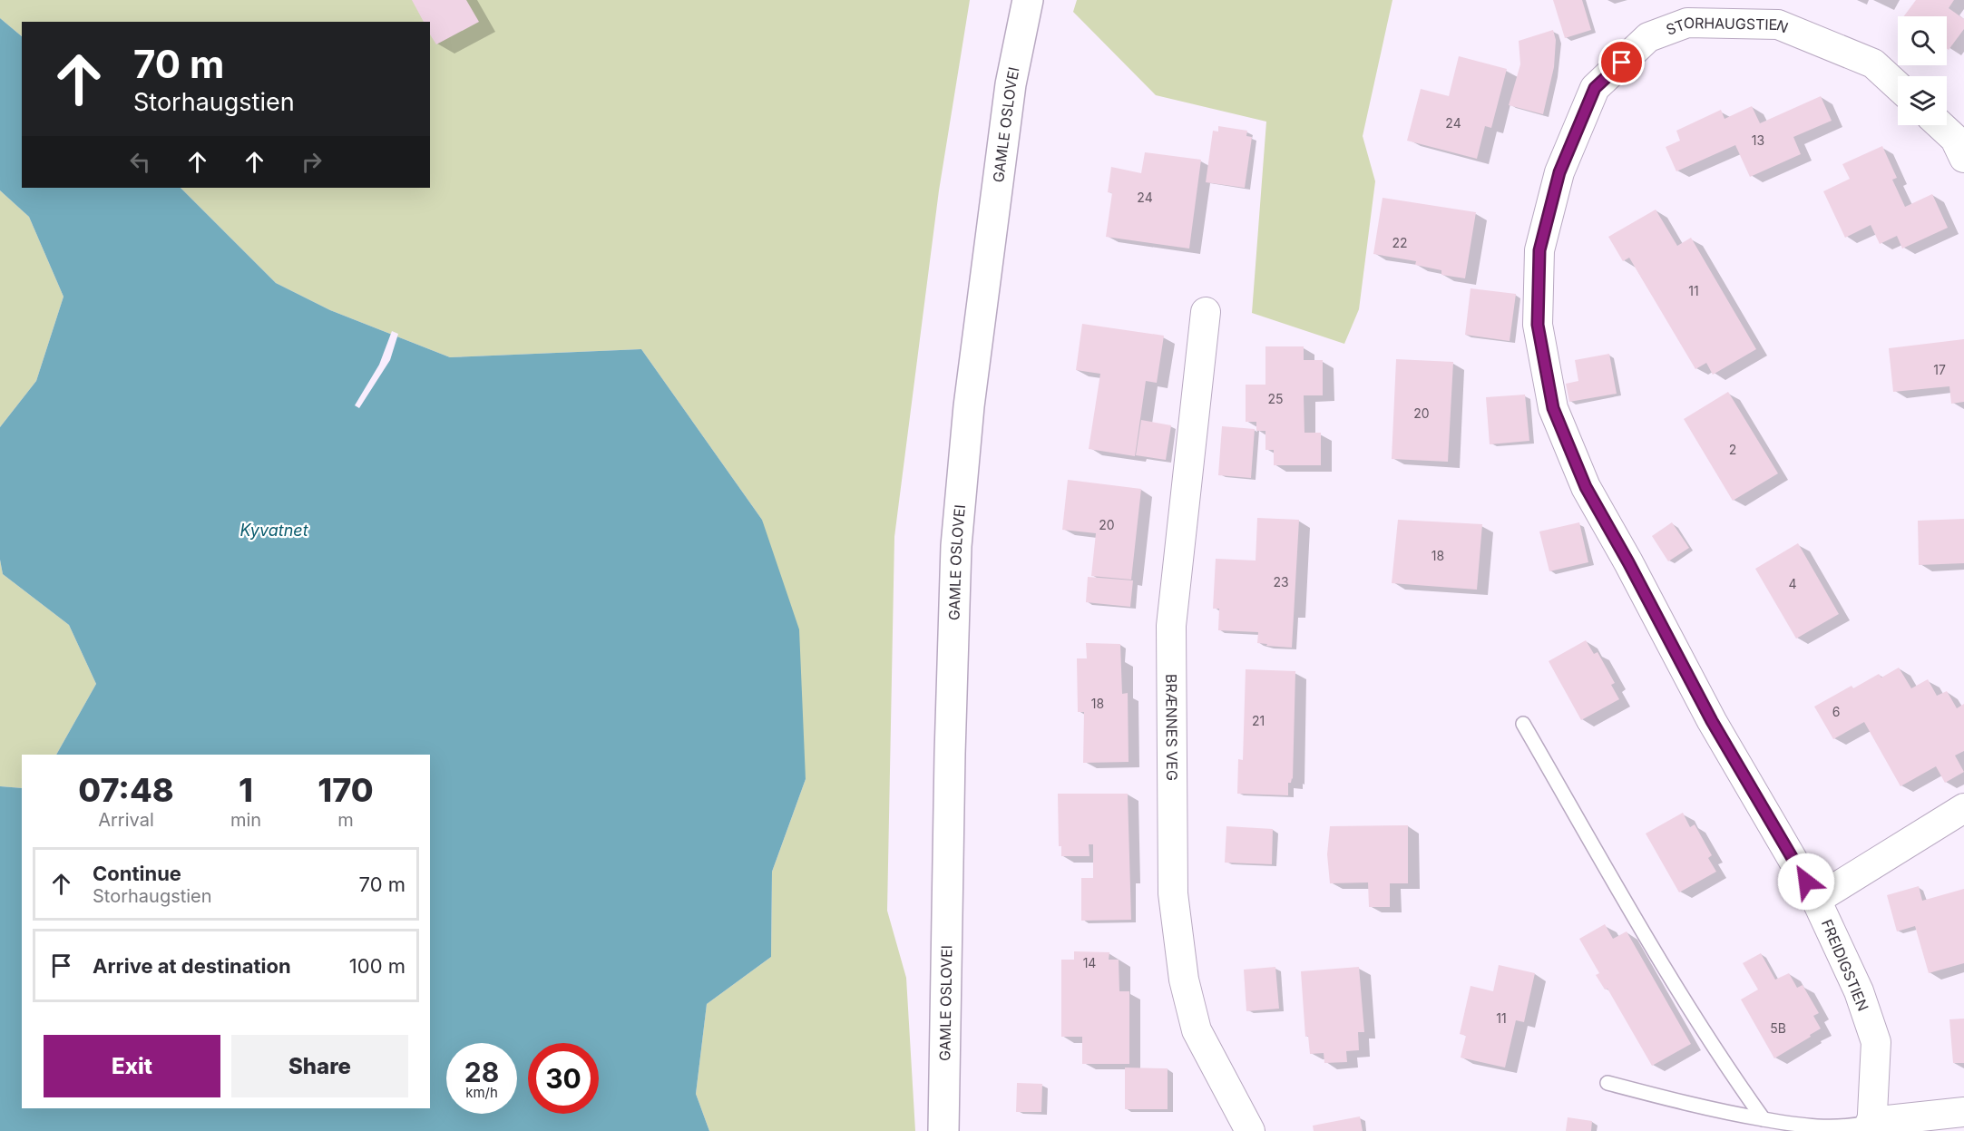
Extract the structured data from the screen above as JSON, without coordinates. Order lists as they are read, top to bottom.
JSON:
{
  "streets": {
    "street": [
      "STORHAUGSTIEN",
      "GAMLE OSLOVEI",
      "BRÆNNES VEG",
      "FREIDIGSTIEN"
    ]
  },
  "crossings": [
    ["STORHAUGSTIEN", "FREIDIGSTIEN"]
  ],
  "water": ["Kyvatnet"],
  "house_numbers": [
    "24",
    "13",
    "24",
    "22",
    "11",
    "17",
    "25",
    "20",
    "2",
    "20",
    "18",
    "23",
    "4",
    "18",
    "6",
    "21",
    "14",
    "11",
    "5B"
  ],
  "page": {
    "turn": ["70 m", "Storhaugstien"],
    "eta": [
      "07:48",
      "Arrival",
      "1",
      "min",
      "170",
      "m"
    ],
    "list": [
      {
        "name": "Continue",
        "note": "Storhaugstien",
        "value": "70 m"
      },
      {
        "name": "Arrive at destination",
        "value": "100 m"
      }
    ],
    "buttons": ["Exit", "Share"],
    "speed": "28 km/h",
    "limit": "30"
  }
}
